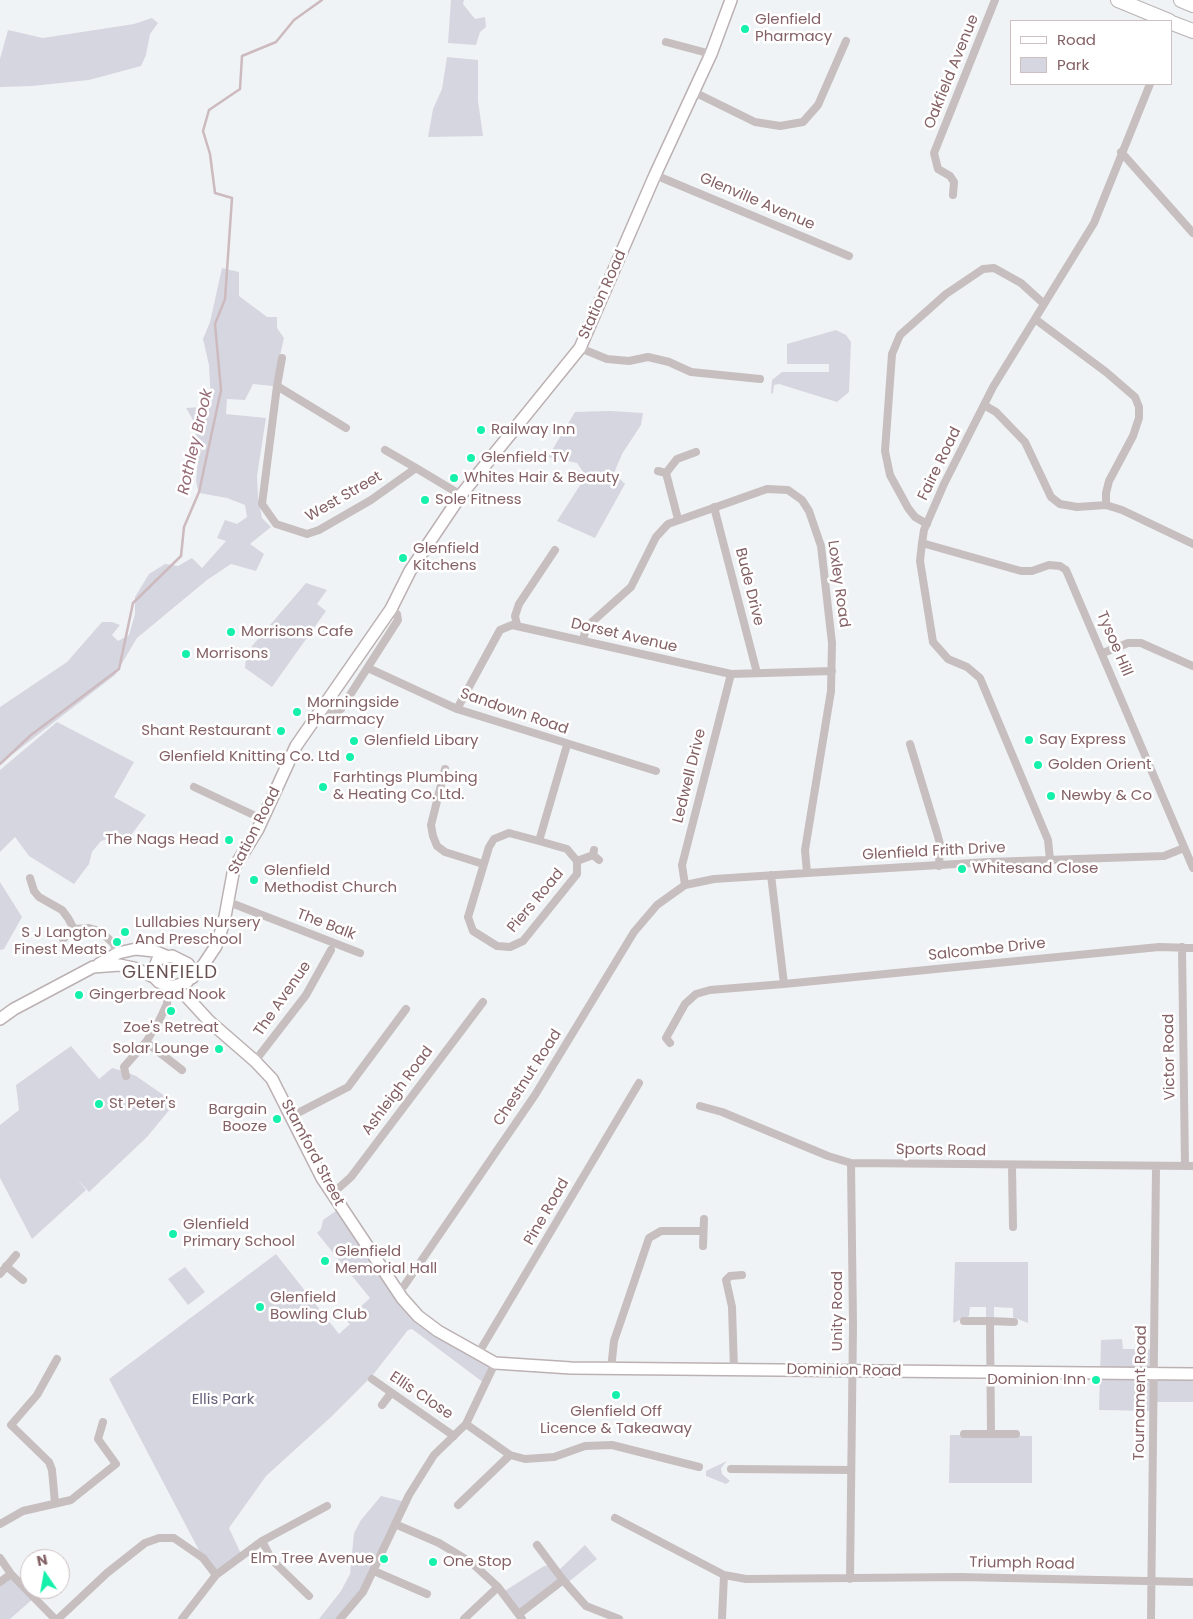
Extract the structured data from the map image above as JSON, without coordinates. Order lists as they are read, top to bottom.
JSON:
{
  "streets": {
    "street": [
      "Oakfield Avenue",
      "Glenville Avenue",
      "Station Road",
      "Faire Road",
      "West Street",
      "Loxley Road",
      "Bude Drive",
      "Dorset Avenue",
      "Tysoe Hill",
      "Sandown Road",
      "Ledwell Drive",
      "Glenfield Frith Drive",
      "Piers Road",
      "The Balk",
      "Salcombe Drive",
      "The Avenue",
      "Victor Road",
      "Chestnut Road",
      "Ashleigh Road",
      "Sports Road",
      "Stamford Street",
      "Pine Road",
      "Unity Road",
      "Dominion Road",
      "Tournament Road",
      "Ellis Close",
      "Triumph Road"
    ]
  },
  "crossings": [
    ["Glenville Avenue", "Station Road"],
    ["Station Road", "West Street"],
    ["Station Road", "Sandown Road"],
    ["Station Road", "The Balk"],
    ["Station Road", "Stamford Street"],
    ["Faire Road", "Tysoe Hill"],
    ["Faire Road", "Glenfield Frith Drive"],
    ["Loxley Road", "Bude Drive"],
    ["Loxley Road", "Dorset Avenue"],
    ["Loxley Road", "Glenfield Frith Drive"],
    ["Bude Drive", "Dorset Avenue"],
    ["Dorset Avenue", "Ledwell Drive"],
    ["Tysoe Hill", "Glenfield Frith Drive"],
    ["Ledwell Drive", "Glenfield Frith Drive"],
    ["Ledwell Drive", "Chestnut Road"],
    ["Glenfield Frith Drive", "Chestnut Road"],
    ["Salcombe Drive", "Victor Road"],
    ["The Avenue", "Stamford Street"],
    ["Victor Road", "Sports Road"],
    ["Chestnut Road", "Stamford Street"],
    ["Ashleigh Road", "Stamford Street"],
    ["Sports Road", "Unity Road"],
    ["Sports Road", "Tournament Road"],
    ["Stamford Street", "Pine Road"],
    ["Stamford Street", "Dominion Road"],
    ["Unity Road", "Dominion Road"],
    ["Unity Road", "Triumph Road"],
    ["Dominion Road", "Tournament Road"],
    ["Tournament Road", "Triumph Road"]
  ],
  "districts": ["GLENFIELD"],
  "water": ["Rothley Brook"],
  "parks": ["Ellis Park"],
  "places": [
    "Glenfield Pharmacy",
    "Railway Inn",
    "Glenfield TV",
    "Whites Hair & Beauty",
    "Sole Fitness",
    "Glenfield Kitchens",
    "Morrisons Cafe",
    "Morrisons",
    "Morningside Pharmacy",
    "Shant Restaurant",
    "Say Express",
    "Glenfield Libary",
    "Glenfield Knitting Co. Ltd",
    "Golden Orient",
    "Farhtings Plumbing & Heating Co. Ltd.",
    "Newby & Co",
    "The Nags Head",
    "Whitesand Close",
    "Glenfield Methodist Church",
    "Lullabies Nursery And Preschool",
    "S J Langton Finest Meats",
    "Gingerbread Nook",
    "Zoe's Retreat",
    "Solar Lounge",
    "St Peter's",
    "Bargain Booze",
    "Glenfield Primary School",
    "Glenfield Memorial Hall",
    "Glenfield Bowling Club",
    "Dominion Inn",
    "Glenfield Off Licence & Takeaway",
    "Elm Tree Avenue",
    "One Stop"
  ],
  "legend": ["Road", "Park"],
  "north": "top"
}
